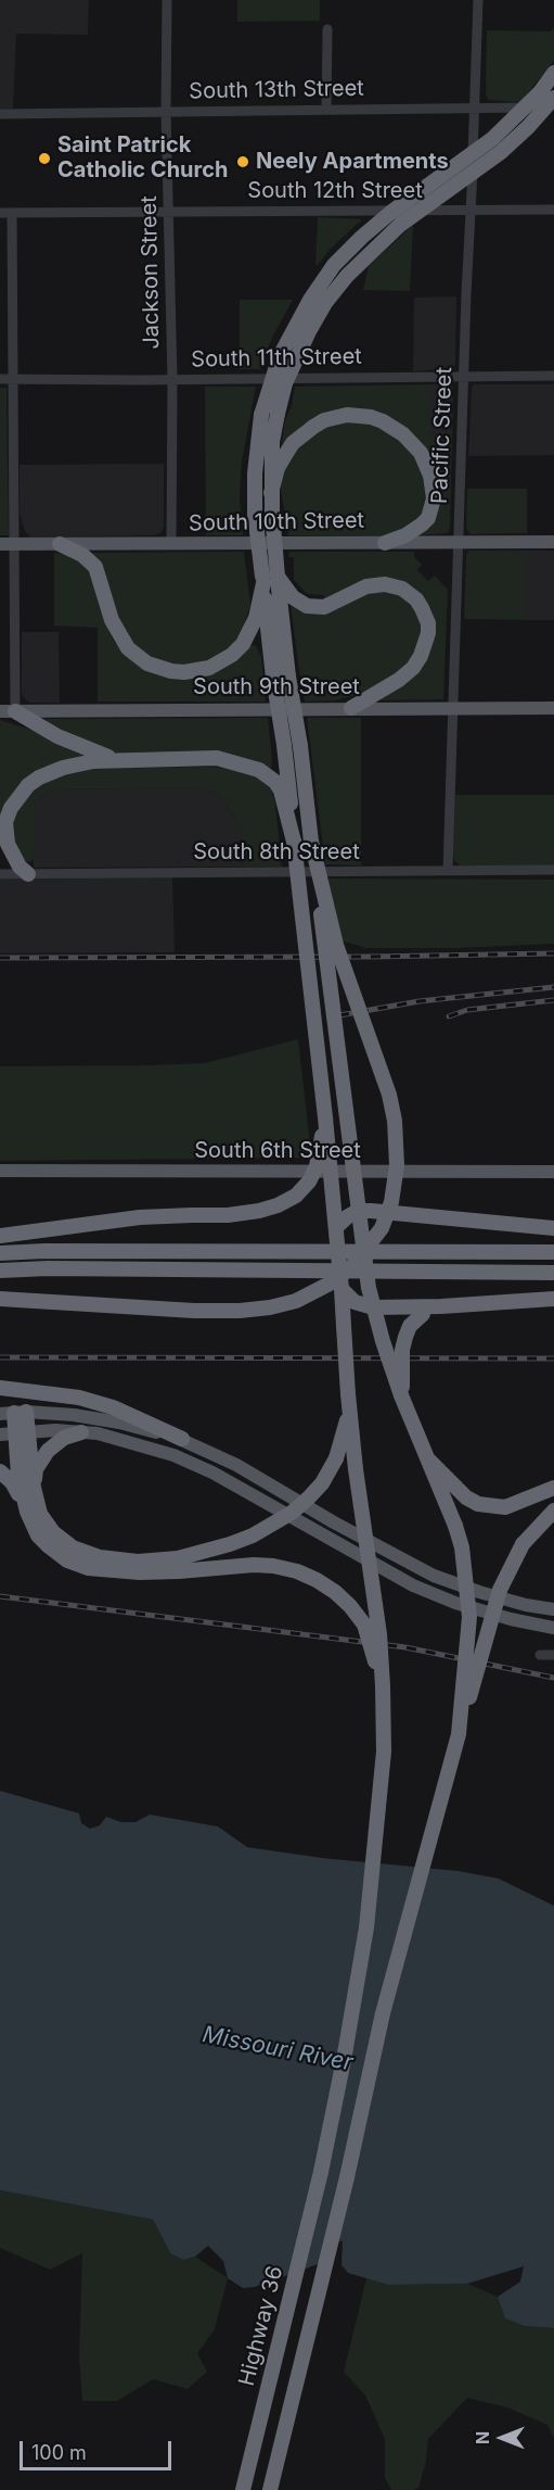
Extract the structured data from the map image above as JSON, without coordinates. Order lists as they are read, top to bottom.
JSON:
{
  "streets": {
    "highway": ["Highway 36"],
    "main road": ["South 10th Street", "South 9th Street", "South 6th Street"],
    "street": [
      "South 13th Street",
      "South 12th Street",
      "Jackson Street",
      "South 11th Street",
      "Pacific Street",
      "South 8th Street"
    ]
  },
  "crossings": [
    ["South 13th Street", "Jackson Street"],
    ["South 13th Street", "Pacific Street"],
    ["South 12th Street", "Jackson Street"],
    ["South 12th Street", "Pacific Street"],
    ["Jackson Street", "South 11th Street"],
    ["Jackson Street", "South 10th Street"],
    ["South 11th Street", "Pacific Street"],
    ["Pacific Street", "South 10th Street"],
    ["Pacific Street", "South 9th Street"],
    ["Pacific Street", "South 8th Street"]
  ],
  "water": ["Missouri River"],
  "places": ["Saint Patrick Catholic Church", "Neely Apartments"],
  "scale_bar": "100 m",
  "north": "left"
}
